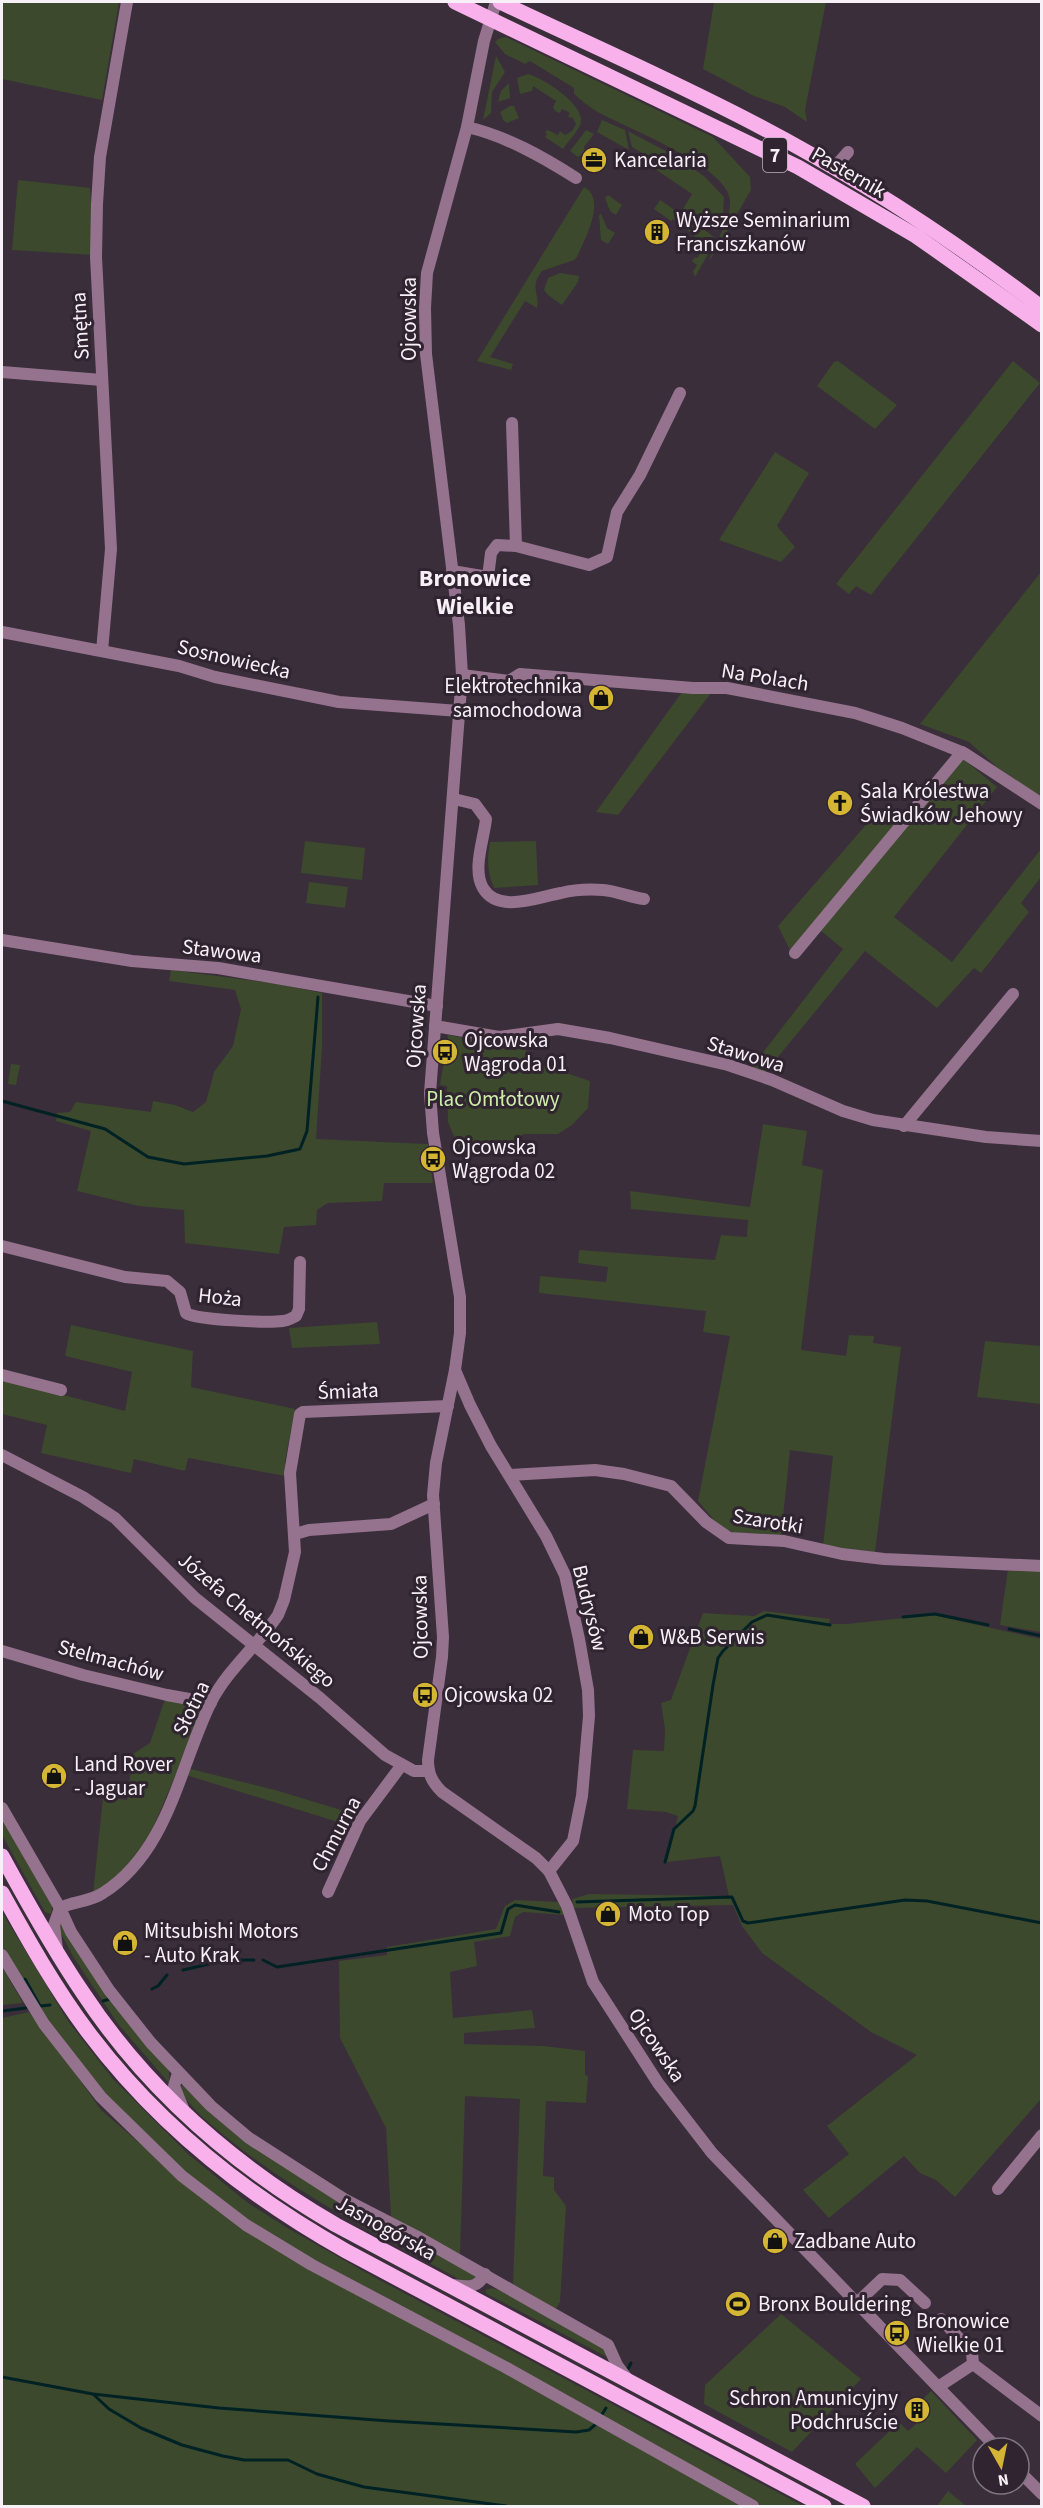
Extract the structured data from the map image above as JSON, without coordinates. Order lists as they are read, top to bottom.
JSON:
{
  "streets": {
    "main road": ["7", "Pasternik", "Jasnogórska"],
    "street": [
      "Ojcowska",
      "Smętna",
      "Sosnowiecka",
      "Na Polach",
      "Stawowa",
      "Hoża",
      "Śmiała",
      "Szarotki",
      "Budrysów",
      "Józefa Chełmońskiego",
      "Stelmachów",
      "Słotna",
      "Chmurna"
    ]
  },
  "crossings": [
    ["7", "Pasternik"],
    ["7", "Ojcowska"],
    ["Pasternik", "Ojcowska"],
    ["Ojcowska", "Sosnowiecka"],
    ["Ojcowska", "Na Polach"],
    ["Ojcowska", "Stawowa"],
    ["Ojcowska", "Śmiała"],
    ["Ojcowska", "Budrysów"],
    ["Ojcowska", "Józefa Chełmońskiego"],
    ["Smętna", "Sosnowiecka"],
    ["Śmiała", "Józefa Chełmońskiego"],
    ["Śmiała", "Słotna"],
    ["Szarotki", "Budrysów"],
    ["Józefa Chełmońskiego", "Słotna"],
    ["Józefa Chełmońskiego", "Chmurna"],
    ["Stelmachów", "Słotna"]
  ],
  "districts": ["Bronowice Wielkie"],
  "parks": ["Plac Omłotowy"],
  "places": {
    "office": ["Kancelaria"],
    "building": ["Wyższe Seminarium Franciszkanów", "Schron Amunicyjny Podchruście"],
    "shop": [
      "Elektrotechnika samochodowa",
      "W&B Serwis",
      "Land Rover - Jaguar",
      "Moto Top",
      "Mitsubishi Motors - Auto Krak",
      "Zadbane Auto"
    ],
    "church": ["Sala Królestwa Świadków Jehowy"],
    "bus stop": [
      "Ojcowska Wągroda 01",
      "Ojcowska Wągroda 02",
      "Ojcowska 02",
      "Bronowice Wielkie 01"
    ],
    "sports": ["Bronx Bouldering"]
  },
  "north": "bottom"
}
